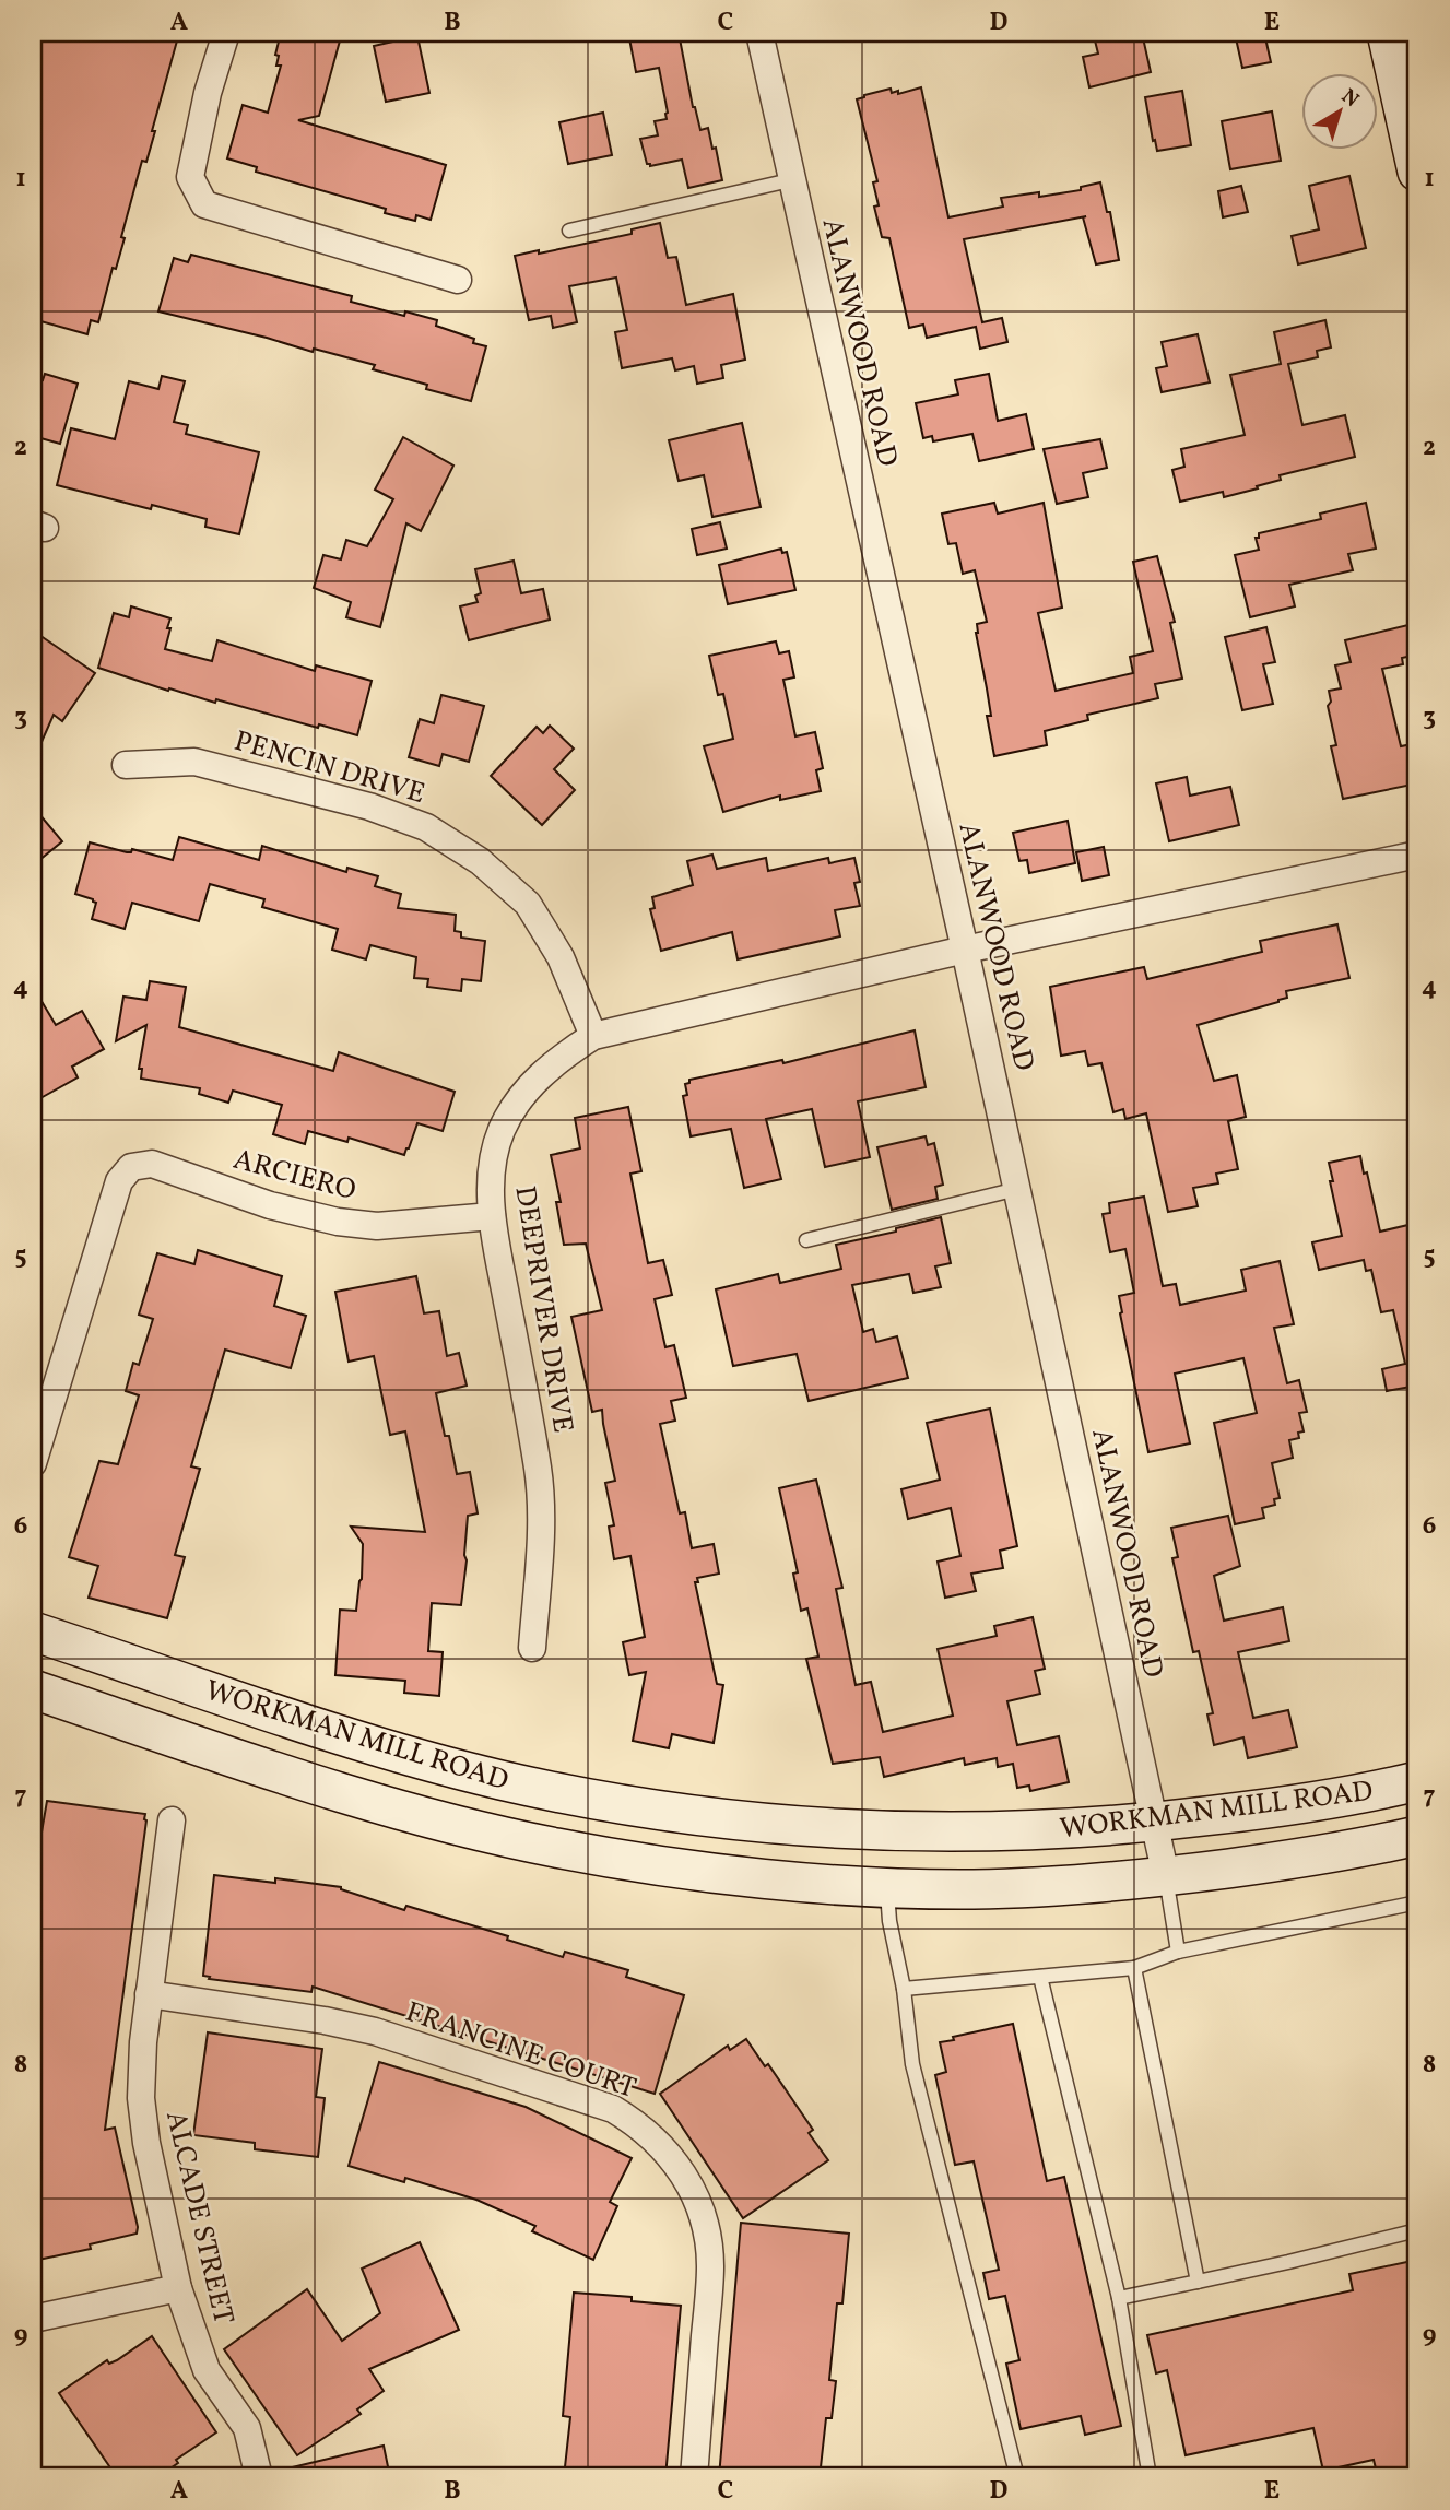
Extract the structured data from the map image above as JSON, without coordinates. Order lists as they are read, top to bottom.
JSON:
{
  "streets": {
    "main road": ["WORKMAN MILL ROAD"],
    "street": [
      "ALANWOOD ROAD",
      "PENCIN DRIVE",
      "ARCIERO",
      "DEEPRIVER DRIVE",
      "FRANCINE COURT",
      "ALCADE STREET"
    ]
  },
  "crossings": [
    ["ALANWOOD ROAD", "DEEPRIVER DRIVE"],
    ["ALANWOOD ROAD", "WORKMAN MILL ROAD"],
    ["PENCIN DRIVE", "DEEPRIVER DRIVE"],
    ["ARCIERO", "DEEPRIVER DRIVE"],
    ["FRANCINE COURT", "ALCADE STREET"]
  ],
  "north": "top right",
  "grid": {
    "columns": [
      "A",
      "B",
      "C",
      "D",
      "E"
    ],
    "rows": [
      "1",
      "2",
      "3",
      "4",
      "5",
      "6",
      "7",
      "8",
      "9"
    ]
  }
}
